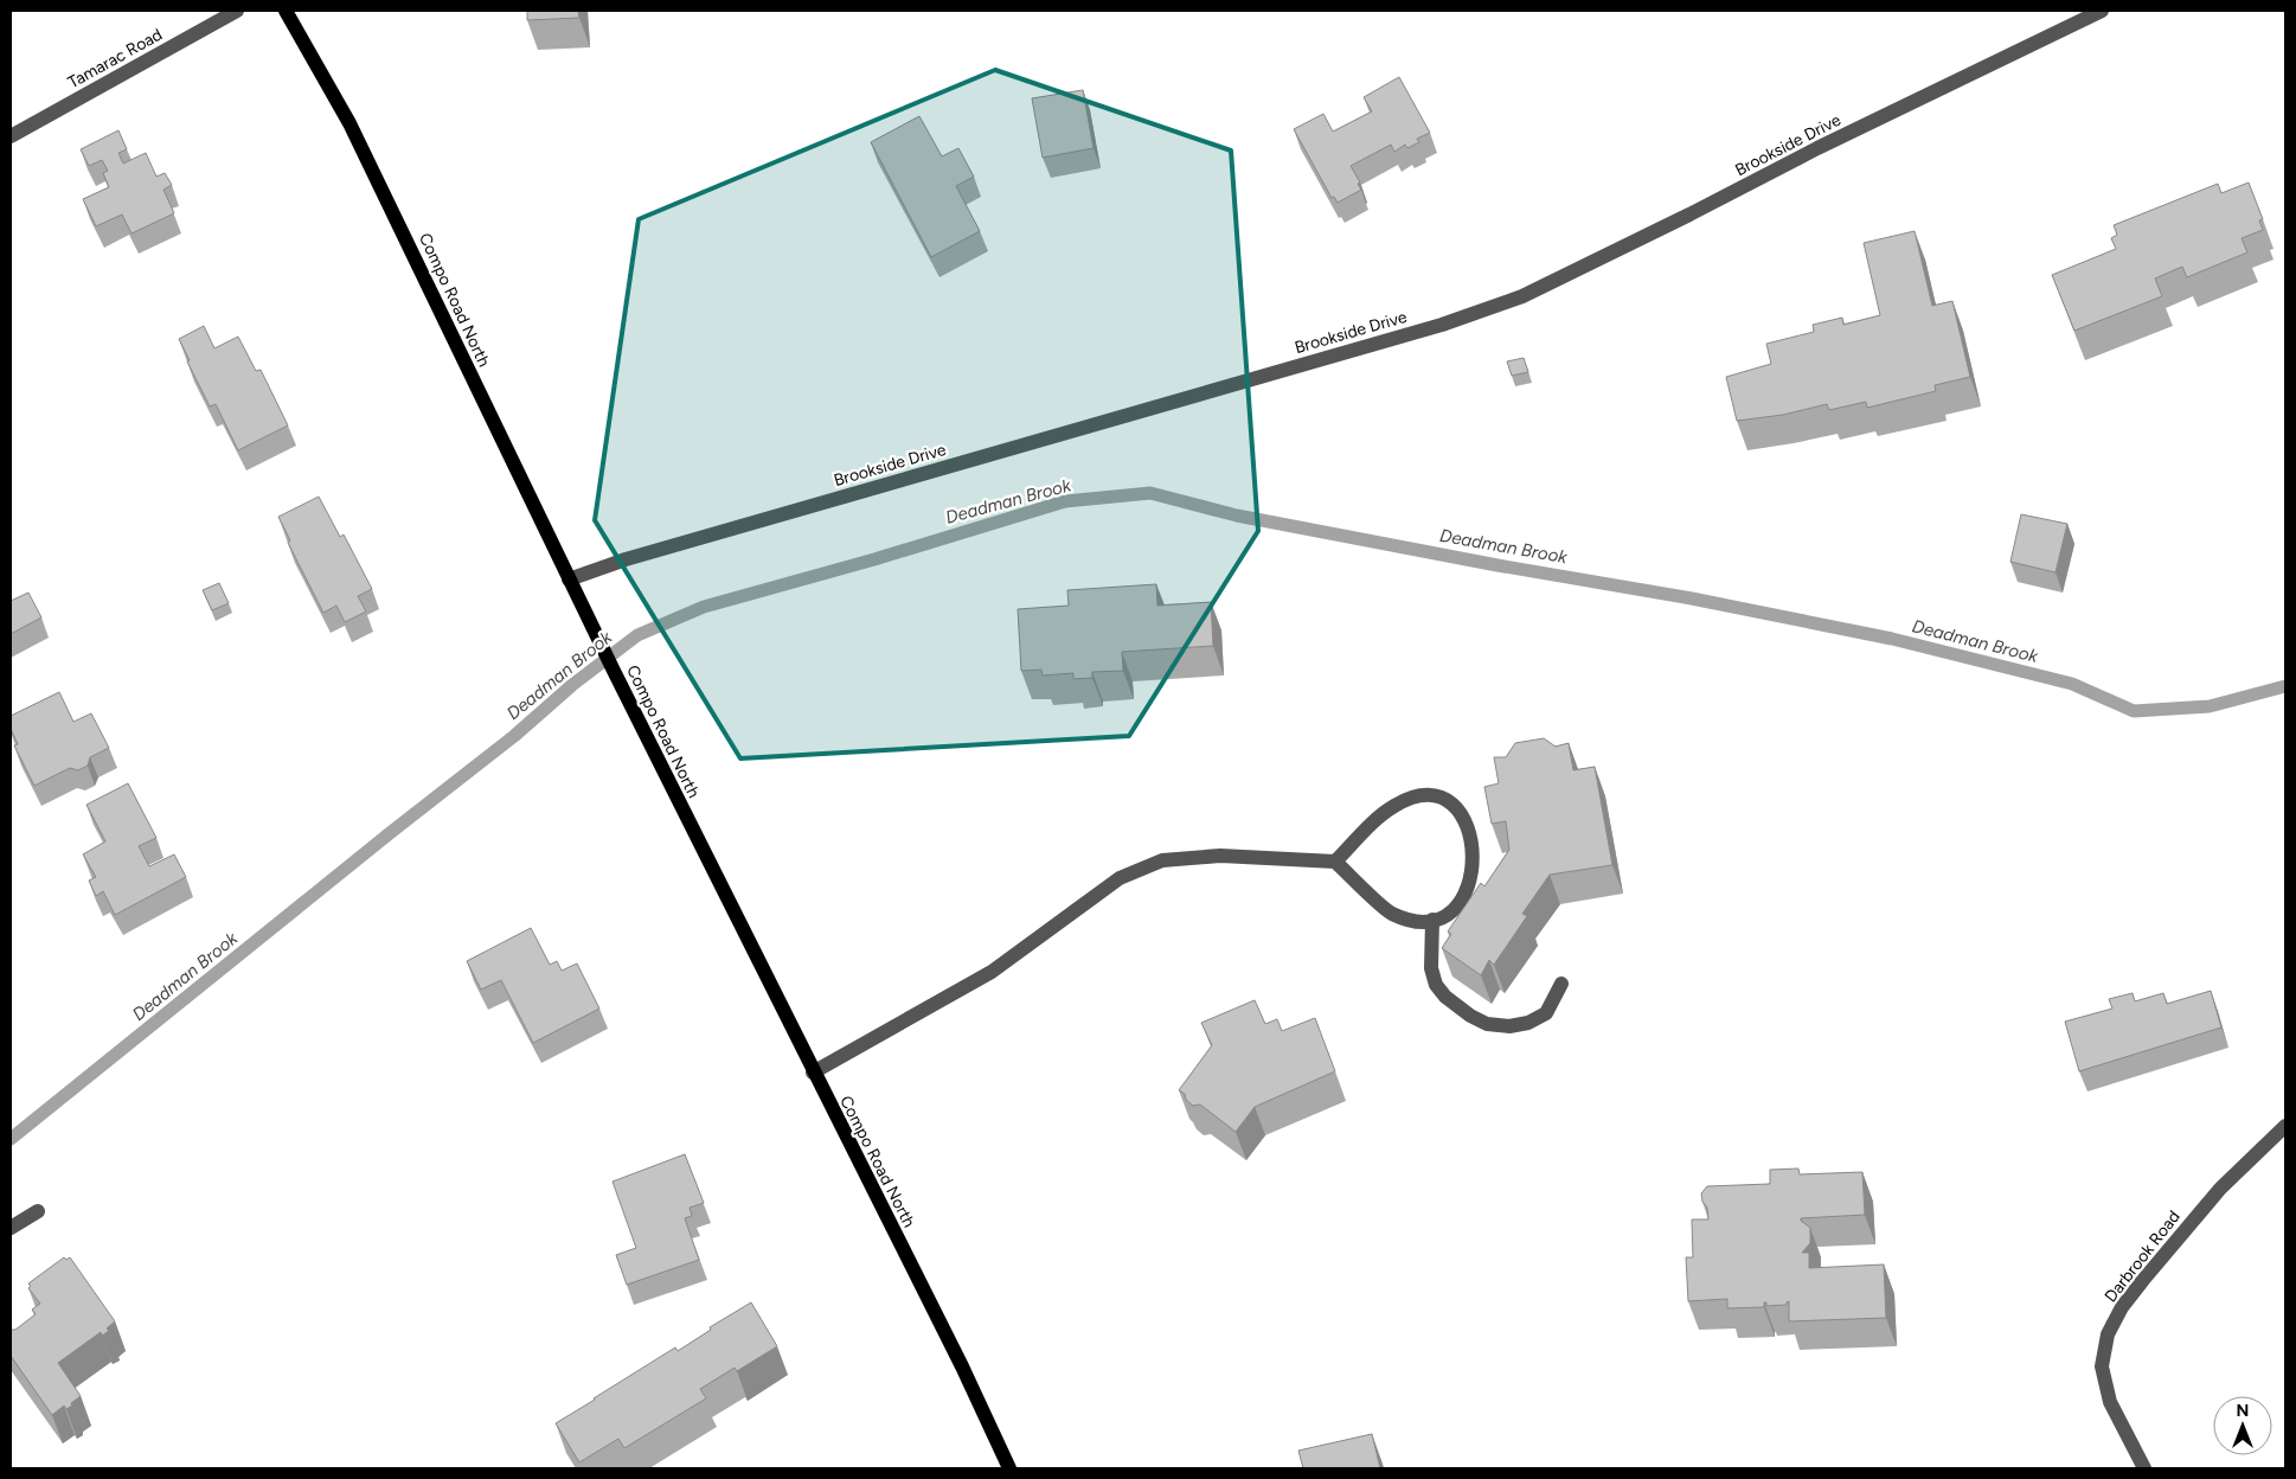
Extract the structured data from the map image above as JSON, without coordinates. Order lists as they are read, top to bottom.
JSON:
{
  "streets": {
    "main road": ["Compo Road North"],
    "street": ["Tamarac Road", "Brookside Drive", "Darbrook Road"]
  },
  "crossings": [
    ["Brookside Drive", "Compo Road North"]
  ],
  "water": ["Deadman Brook"],
  "north": "top"
}
